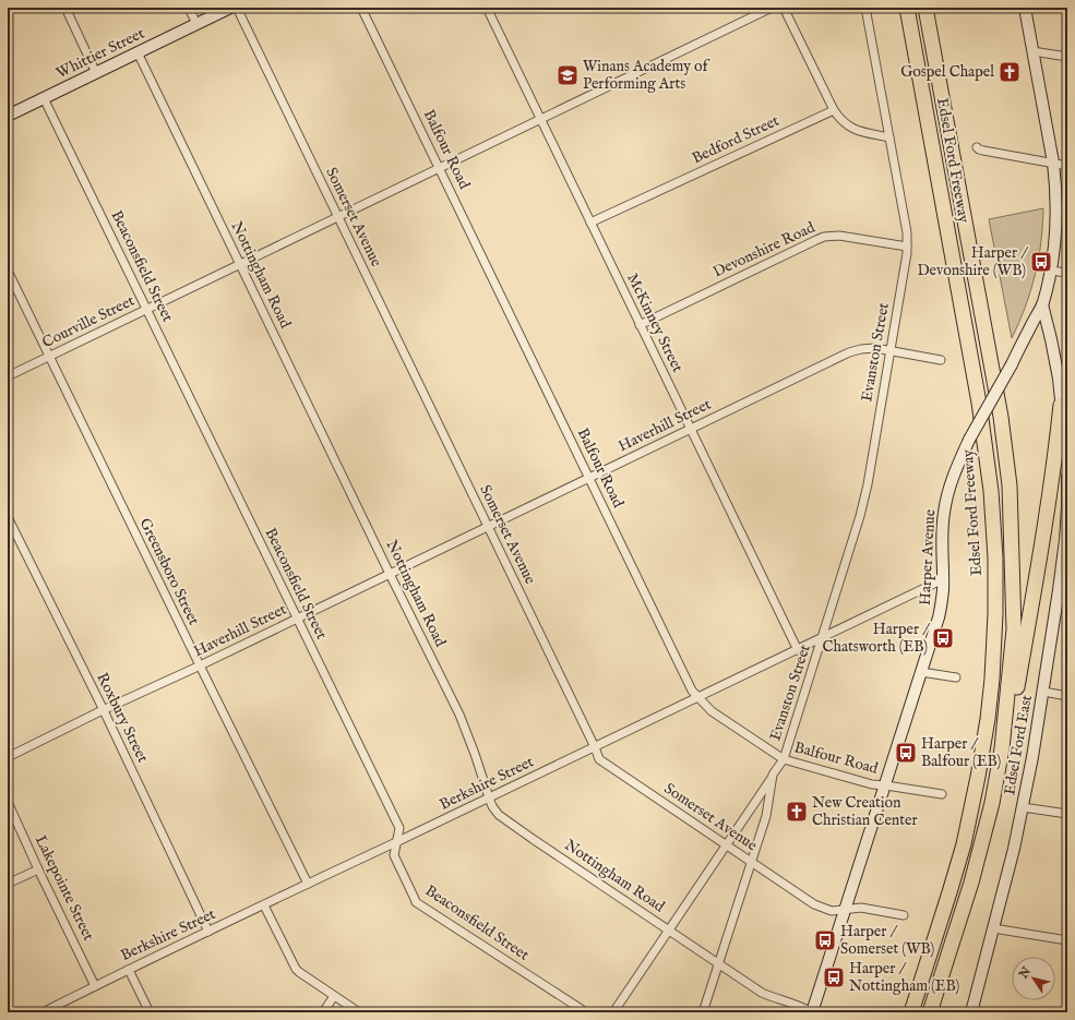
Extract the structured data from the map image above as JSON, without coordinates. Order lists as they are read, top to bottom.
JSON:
{
  "streets": {
    "highway": ["Edsel Ford Freeway"],
    "main road": ["Whittier Street", "Harper Avenue", "Edsel Ford East"],
    "street": [
      "Bedford Street",
      "Balfour Road",
      "Somerset Avenue",
      "Devonshire Road",
      "Beaconsfield Street",
      "Nottingham Road",
      "Courville Street",
      "McKinney Street",
      "Evanston Street",
      "Haverhill Street",
      "Greensboro Street",
      "Roxbury Street",
      "Berkshire Street",
      "Lakepointe Street"
    ]
  },
  "crossings": [
    ["Whittier Street", "Beaconsfield Street"],
    ["Whittier Street", "Nottingham Road"],
    ["Bedford Street", "McKinney Street"],
    ["Balfour Road", "Courville Street"],
    ["Balfour Road", "Evanston Street"],
    ["Balfour Road", "Haverhill Street"],
    ["Balfour Road", "Harper Avenue"],
    ["Balfour Road", "Berkshire Street"],
    ["Somerset Avenue", "Courville Street"],
    ["Somerset Avenue", "Evanston Street"],
    ["Somerset Avenue", "Haverhill Street"],
    ["Somerset Avenue", "Harper Avenue"],
    ["Somerset Avenue", "Berkshire Street"],
    ["Devonshire Road", "McKinney Street"],
    ["Devonshire Road", "Evanston Street"],
    ["Beaconsfield Street", "Courville Street"],
    ["Beaconsfield Street", "Haverhill Street"],
    ["Beaconsfield Street", "Berkshire Street"],
    ["Nottingham Road", "Courville Street"],
    ["Nottingham Road", "Evanston Street"],
    ["Nottingham Road", "Haverhill Street"],
    ["Nottingham Road", "Harper Avenue"],
    ["Nottingham Road", "Berkshire Street"],
    ["Courville Street", "McKinney Street"],
    ["Courville Street", "Greensboro Street"],
    ["McKinney Street", "Haverhill Street"],
    ["McKinney Street", "Berkshire Street"],
    ["Evanston Street", "Haverhill Street"],
    ["Evanston Street", "Berkshire Street"],
    ["Haverhill Street", "Greensboro Street"],
    ["Haverhill Street", "Roxbury Street"],
    ["Harper Avenue", "Berkshire Street"],
    ["Greensboro Street", "Berkshire Street"],
    ["Roxbury Street", "Berkshire Street"],
    ["Berkshire Street", "Lakepointe Street"]
  ],
  "places": {
    "church": ["Gospel Chapel", "New Creation Christian Center"],
    "school or university": ["Winans Academy of Performing Arts"],
    "bus stop": [
      "Harper / Devonshire (WB)",
      "Harper / Chatsworth (EB)",
      "Harper / Balfour (EB)",
      "Harper / Somerset (WB)",
      "Harper / Nottingham (EB)"
    ]
  },
  "north": "top left"
}
